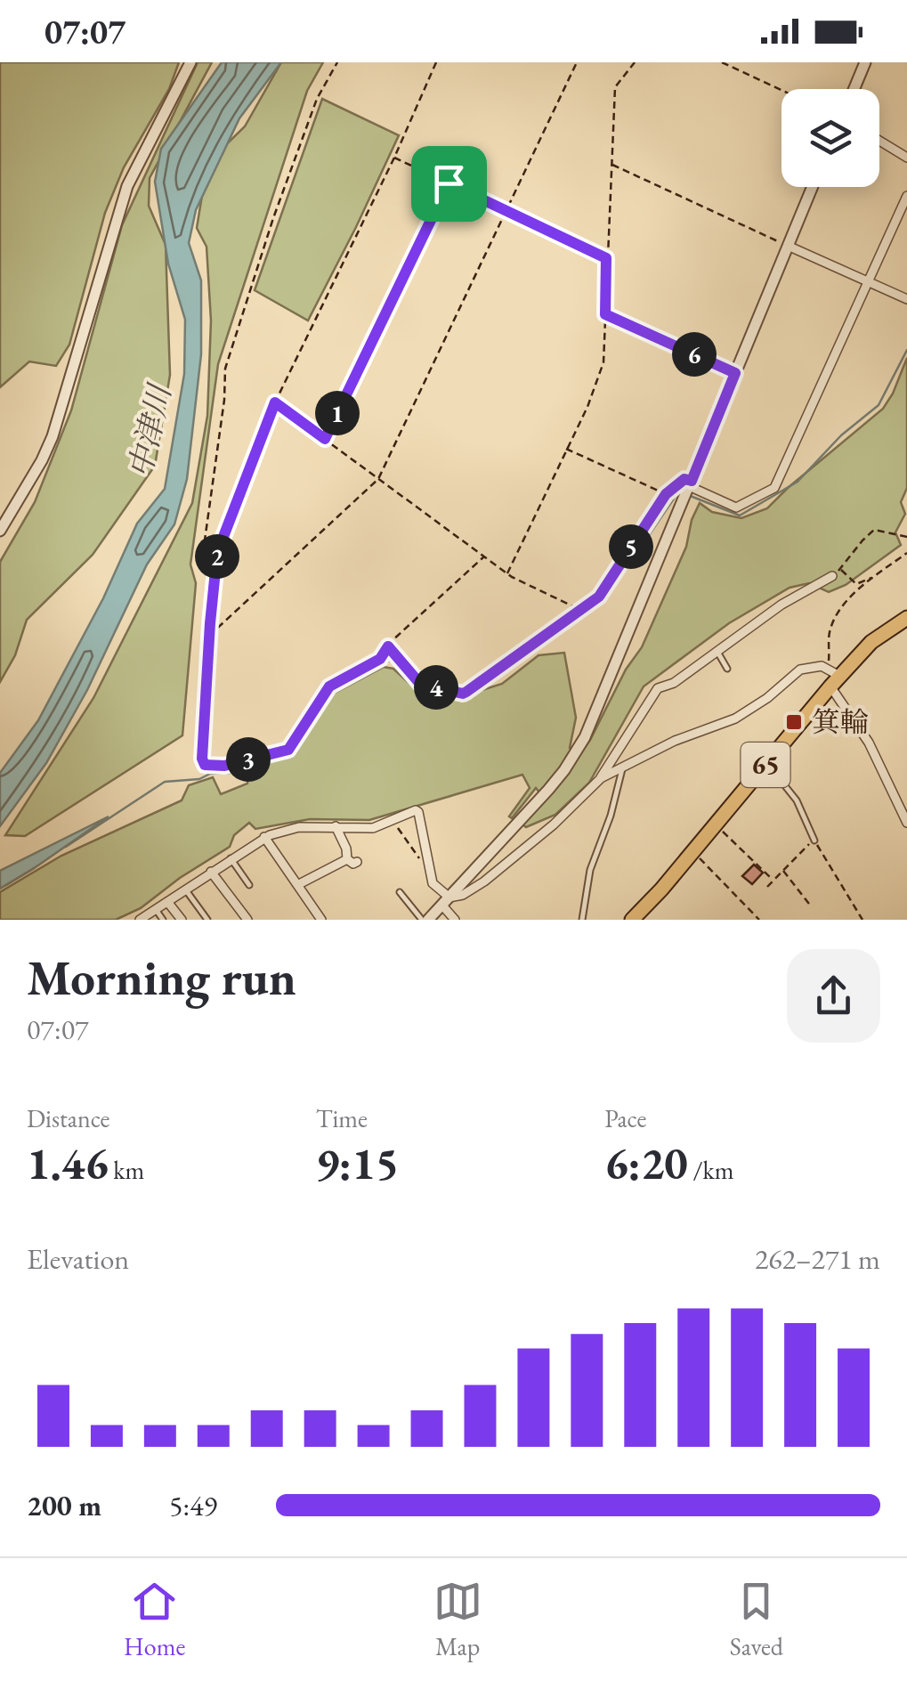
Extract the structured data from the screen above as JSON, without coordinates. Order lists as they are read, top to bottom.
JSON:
{
  "streets": {
    "main road": ["65"]
  },
  "water": ["中津川"],
  "places": {
    "transit": ["箕輪"]
  },
  "page": {
    "status": "07:07",
    "pins": [
      "6",
      "1",
      "5",
      "2",
      "4",
      "3"
    ],
    "heading": ["Morning run", "07:07"],
    "stats": [
      ["Distance", "1.46 km"],
      ["Time", "9:15"],
      ["Pace", "6:20 /km"]
    ],
    "chart": ["Elevation", "262–271 m"],
    "list": [
      {
        "name": "200 m",
        "note": "5:49"
      }
    ],
    "tabs": ["Home", "Map", "Saved"]
  }
}
